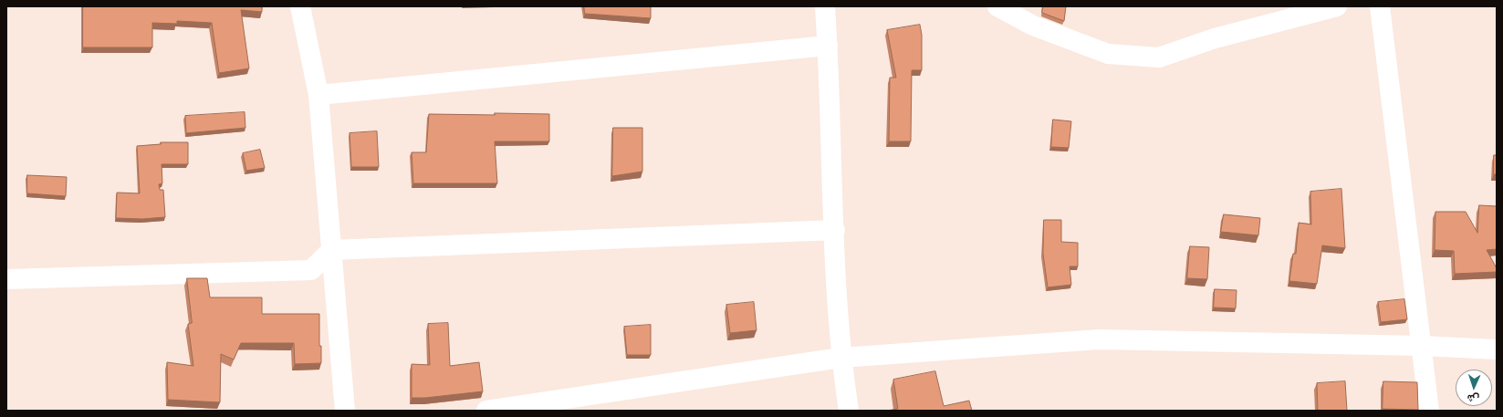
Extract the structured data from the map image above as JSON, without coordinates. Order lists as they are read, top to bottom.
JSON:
{
  "north": "bottom"
}
